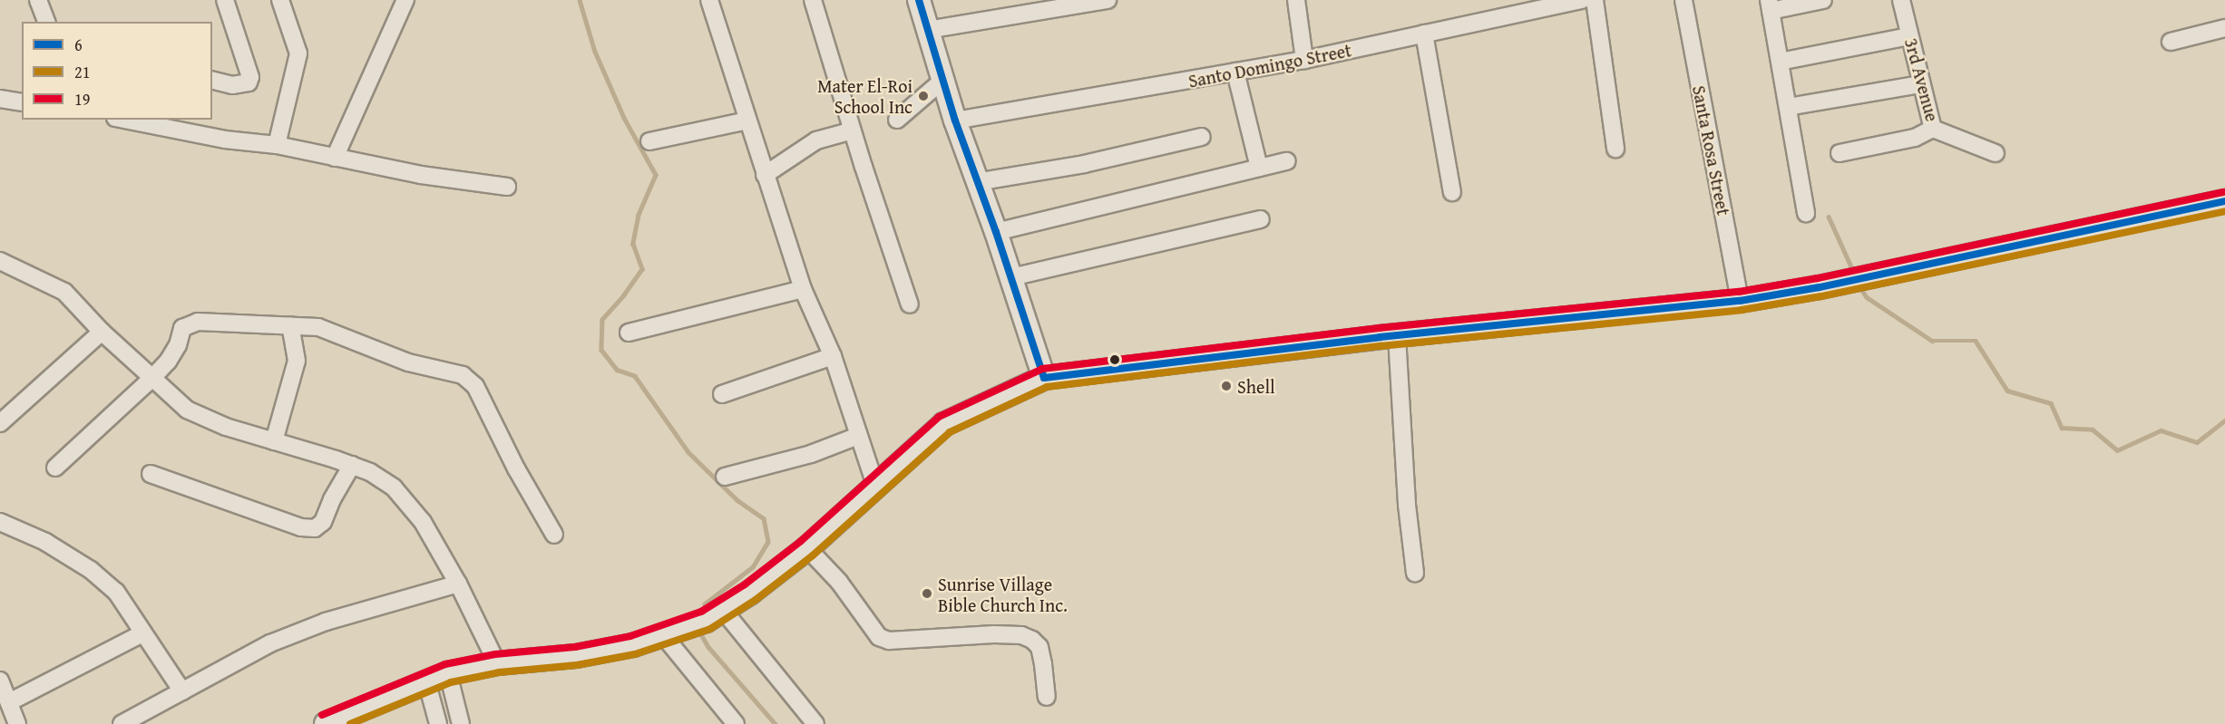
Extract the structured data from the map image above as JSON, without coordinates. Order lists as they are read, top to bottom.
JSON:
{
  "streets": {
    "street": ["Santo Domingo Street", "3rd Avenue", "Santa Rosa Street"]
  },
  "places": ["Mater El-Roi School Inc", "Shell", "Sunrise Village Bible Church Inc."],
  "lines": ["transit line 6", "transit line 19", "transit line 21"],
  "legend": ["6", "21", "19"]
}
